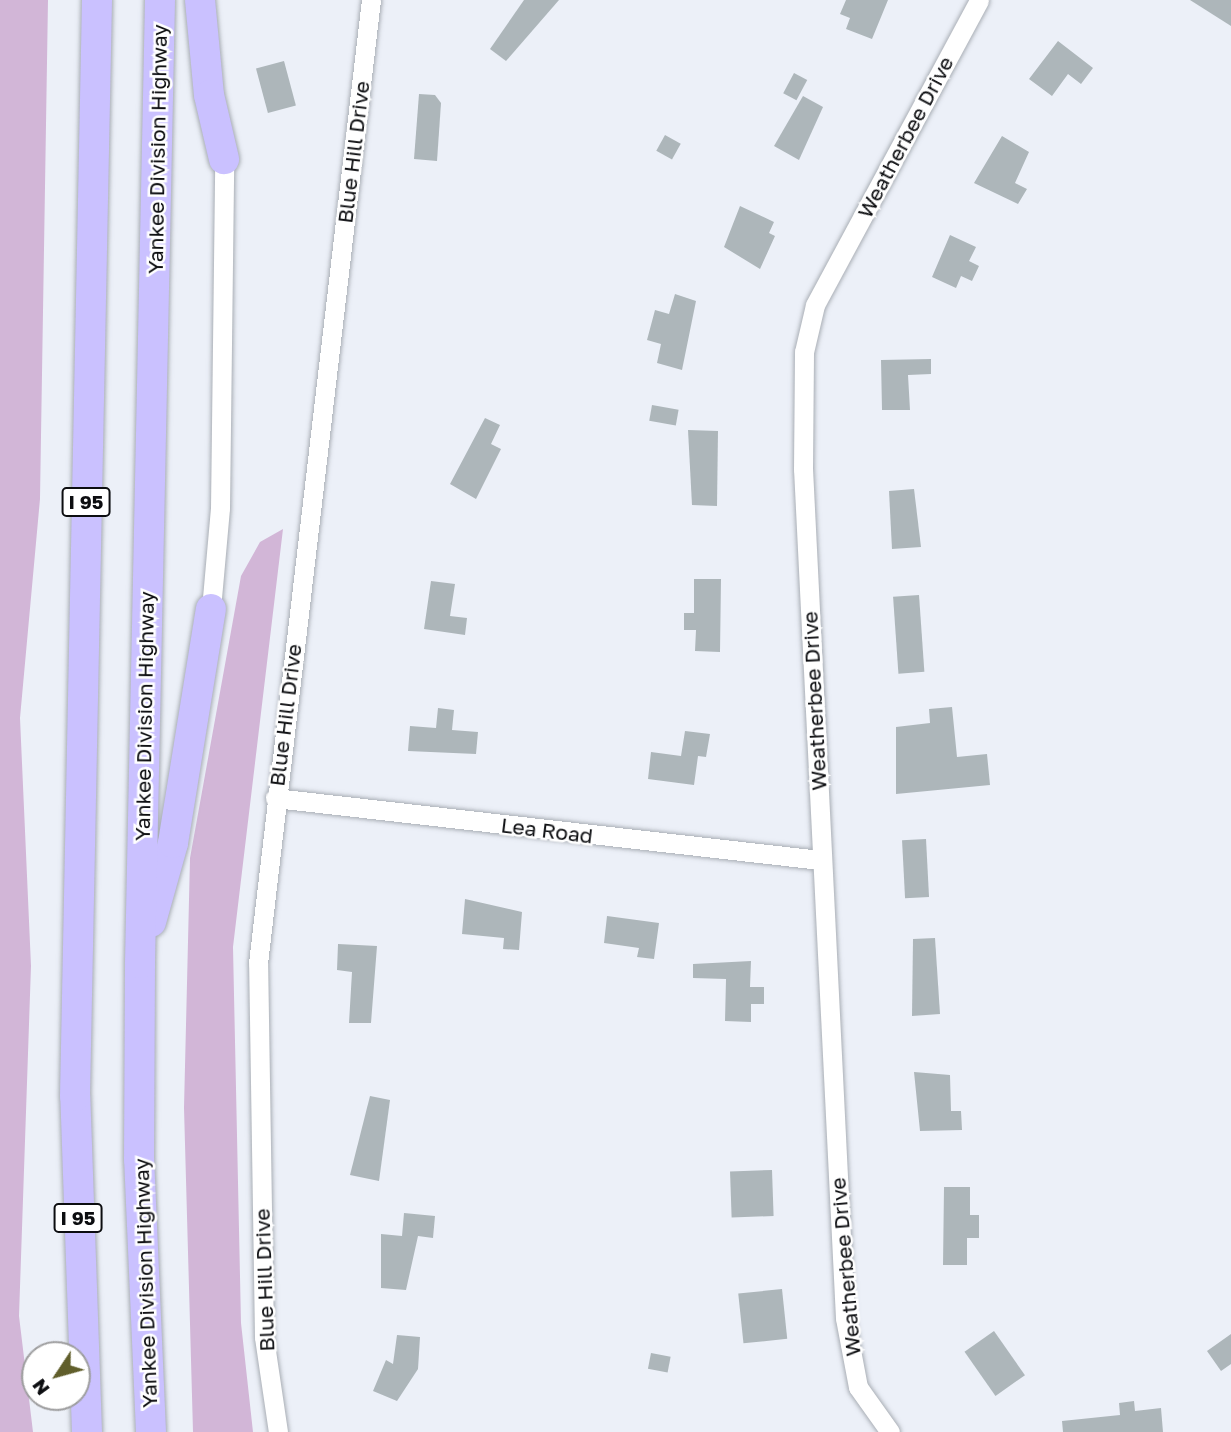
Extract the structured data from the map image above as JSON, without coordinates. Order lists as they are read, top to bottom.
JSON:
{
  "streets": {
    "highway": ["Yankee Division Highway", "I 95"],
    "street": ["Weatherbee Drive", "Blue Hill Drive", "Lea Road"]
  },
  "crossings": [
    ["Weatherbee Drive", "Lea Road"],
    ["Blue Hill Drive", "Lea Road"]
  ],
  "north": "bottom left"
}
